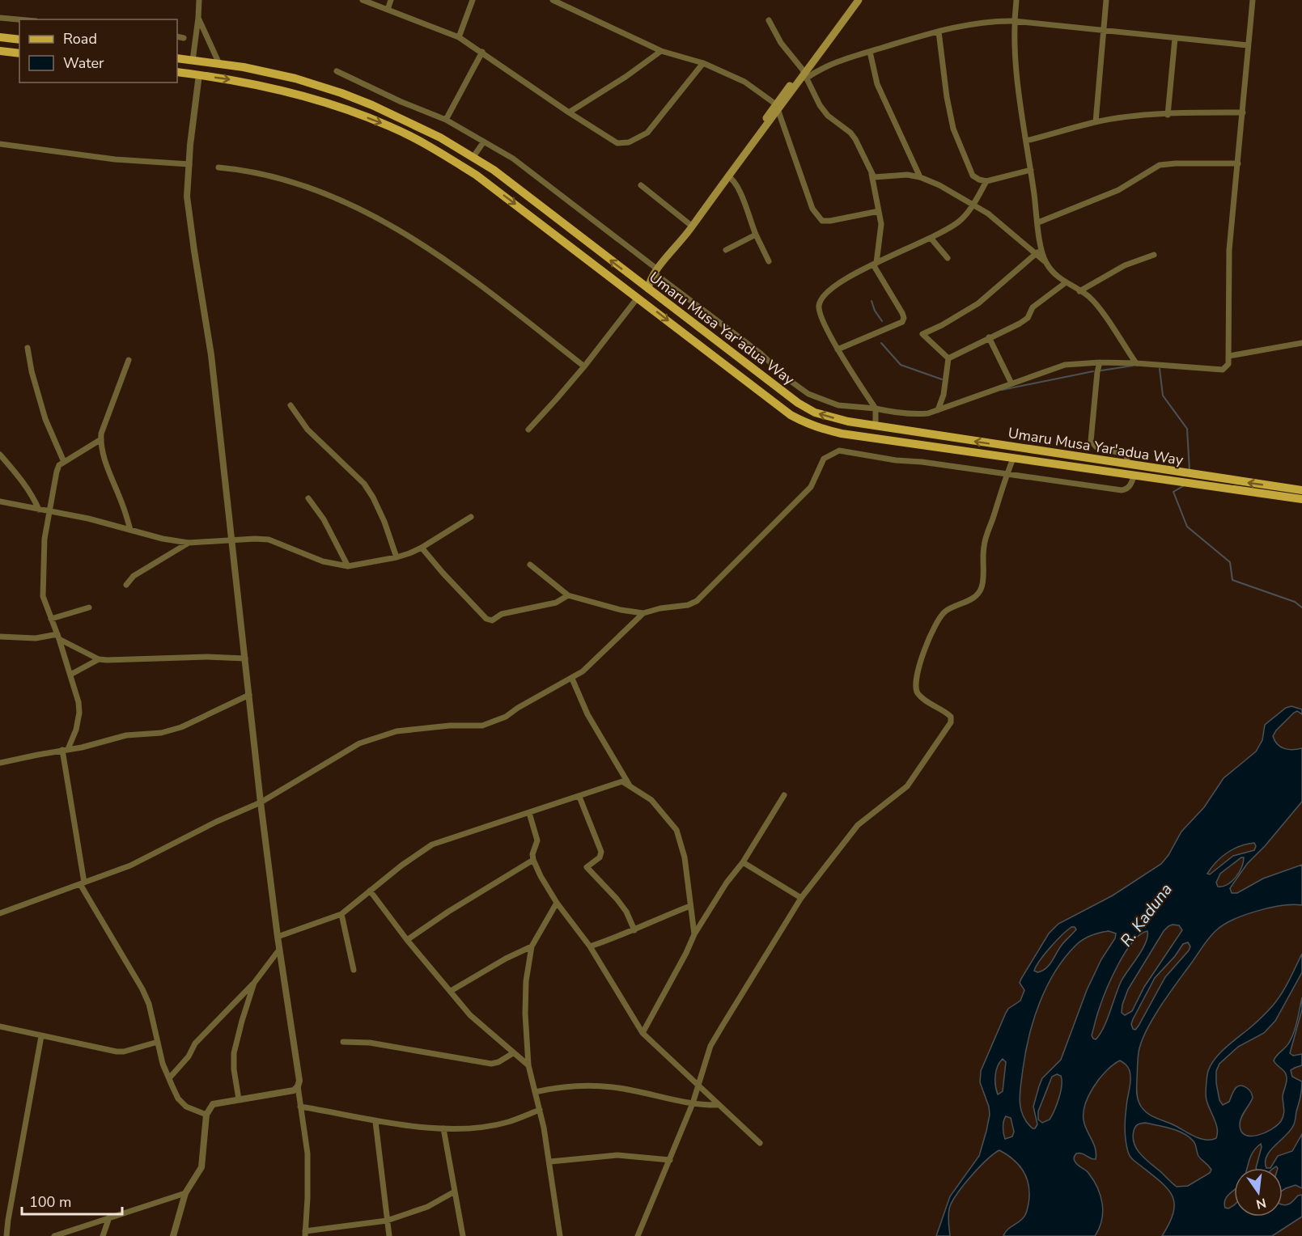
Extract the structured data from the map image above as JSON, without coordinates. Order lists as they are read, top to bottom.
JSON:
{
  "streets": {
    "main road": ["Umaru Musa Yar'adua Way"]
  },
  "water": ["R. Kaduna"],
  "legend": ["Road", "Water"],
  "scale_bar": "100 m",
  "north": "bottom"
}
